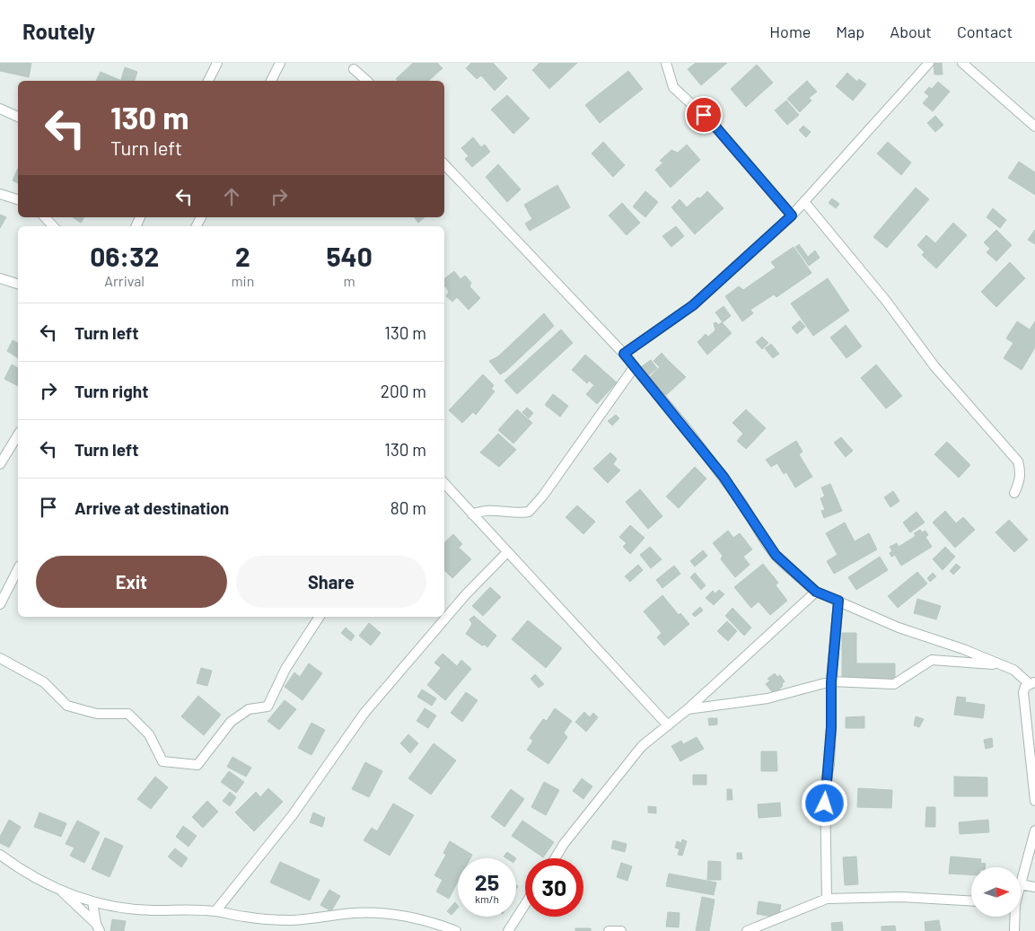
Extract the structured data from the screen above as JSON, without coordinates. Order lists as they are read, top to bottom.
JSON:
{
  "north": "right",
  "page": {
    "header": "Routely",
    "nav": [
      "Home",
      "Map",
      "About",
      "Contact"
    ],
    "turn": ["130 m", "Turn left"],
    "eta": [
      "06:32",
      "Arrival",
      "2",
      "min",
      "540",
      "m"
    ],
    "list": [
      {
        "name": "Turn left",
        "value": "130 m"
      },
      {
        "name": "Turn right",
        "value": "200 m"
      },
      {
        "name": "Turn left",
        "value": "130 m"
      },
      {
        "name": "Arrive at destination",
        "value": "80 m"
      }
    ],
    "buttons": ["Exit", "Share"],
    "speed": "25 km/h",
    "limit": "30"
  }
}
